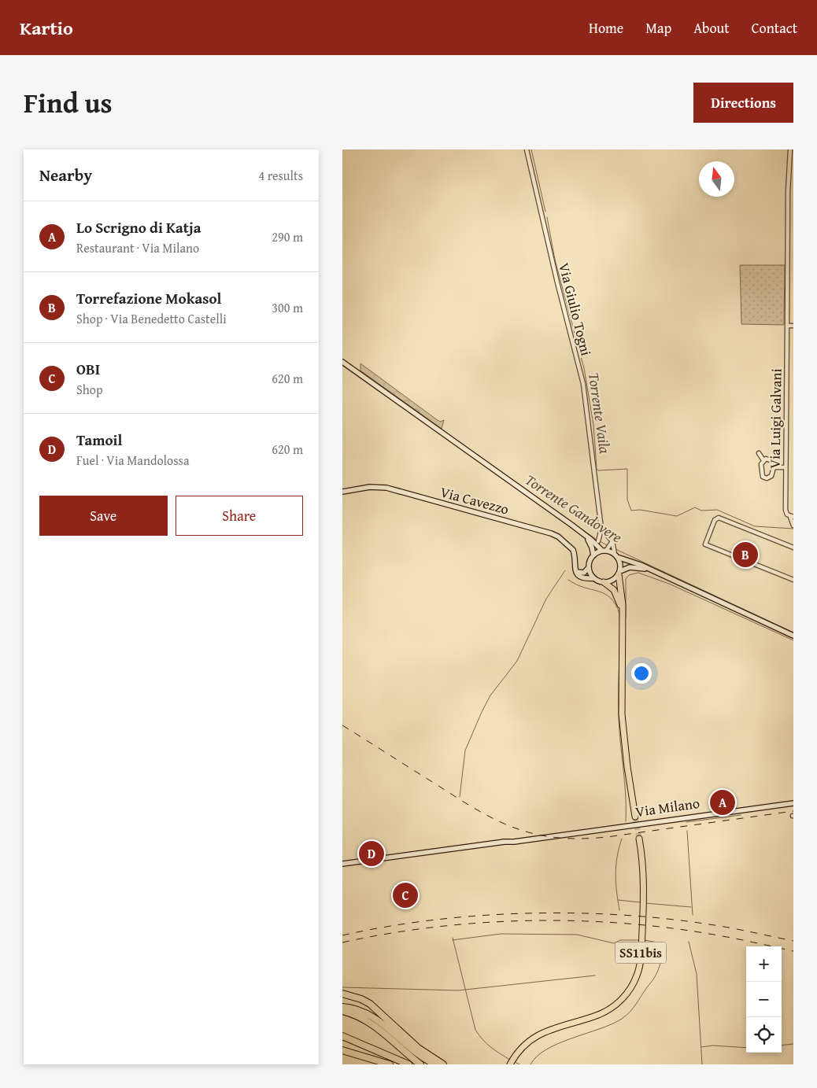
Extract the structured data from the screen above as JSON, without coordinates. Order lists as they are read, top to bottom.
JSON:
{
  "streets": {
    "main road": ["Via Cavezzo", "Via Milano", "SS11bis"],
    "street": ["Via Giulio Togni", "Via Luigi Galvani"]
  },
  "water": ["Torrente Vaila", "Torrente Gandovere"],
  "north": "top",
  "page": {
    "header": "Kartio",
    "nav": [
      "Home",
      "Map",
      "About",
      "Contact"
    ],
    "title": "Find us",
    "buttons": [
      "Directions",
      ["Save", "Share"]
    ],
    "heading": ["Nearby", "4 results"],
    "list": [
      {
        "mark": "A",
        "name": "Lo Scrigno di Katja",
        "note": "Restaurant · Via Milano",
        "value": "290 m"
      },
      {
        "mark": "B",
        "name": "Torrefazione Mokasol",
        "note": "Shop · Via Benedetto Castelli",
        "value": "300 m"
      },
      {
        "mark": "C",
        "name": "OBI",
        "note": "Shop",
        "value": "620 m"
      },
      {
        "mark": "D",
        "name": "Tamoil",
        "note": "Fuel · Via Mandolossa",
        "value": "620 m"
      }
    ],
    "pins": [
      "B",
      "A",
      "D",
      "C"
    ],
    "map_buttons": ["+", "−"]
  }
}
